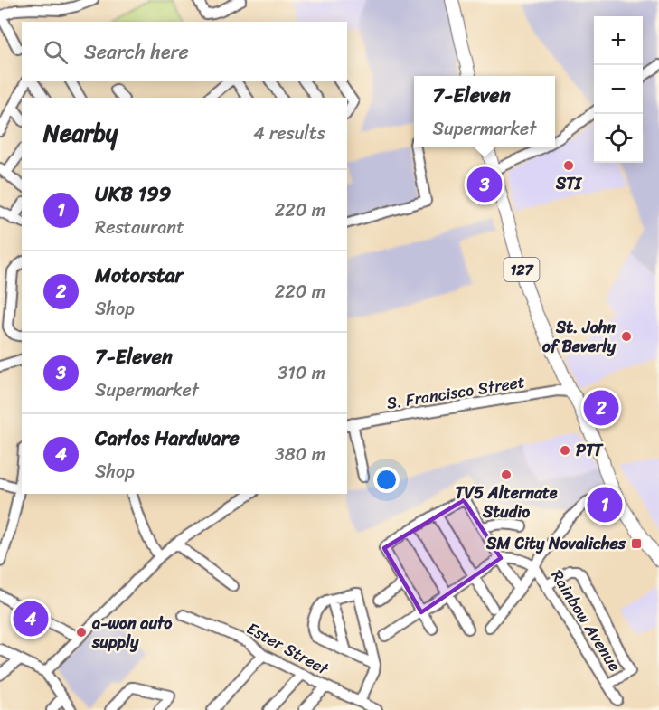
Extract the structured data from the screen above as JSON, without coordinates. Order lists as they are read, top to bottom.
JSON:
{
  "streets": {
    "main road": ["127"],
    "street": ["S. Francisco Street", "Rainbow Avenue", "Ester Street"]
  },
  "crossings": [
    ["127", "S. Francisco Street"]
  ],
  "places": {
    "other": [
      "STI",
      "St. John of Beverly",
      "PTT",
      "TV5 Alternate Studio",
      "a-won auto supply"
    ],
    "transit": ["SM City Novaliches"]
  },
  "page": {
    "map_buttons": ["+", "−"],
    "search": "Search here",
    "popup": ["7-Eleven", "Supermarket"],
    "heading": ["Nearby", "4 results"],
    "pins": [
      "3",
      "2",
      "1",
      "4"
    ],
    "list": [
      {
        "mark": "1",
        "name": "UKB 199",
        "note": "Restaurant",
        "value": "220 m"
      },
      {
        "mark": "2",
        "name": "Motorstar",
        "note": "Shop",
        "value": "220 m"
      },
      {
        "mark": "3",
        "name": "7-Eleven",
        "note": "Supermarket",
        "value": "310 m"
      },
      {
        "mark": "4",
        "name": "Carlos Hardware",
        "note": "Shop",
        "value": "380 m"
      }
    ]
  }
}
